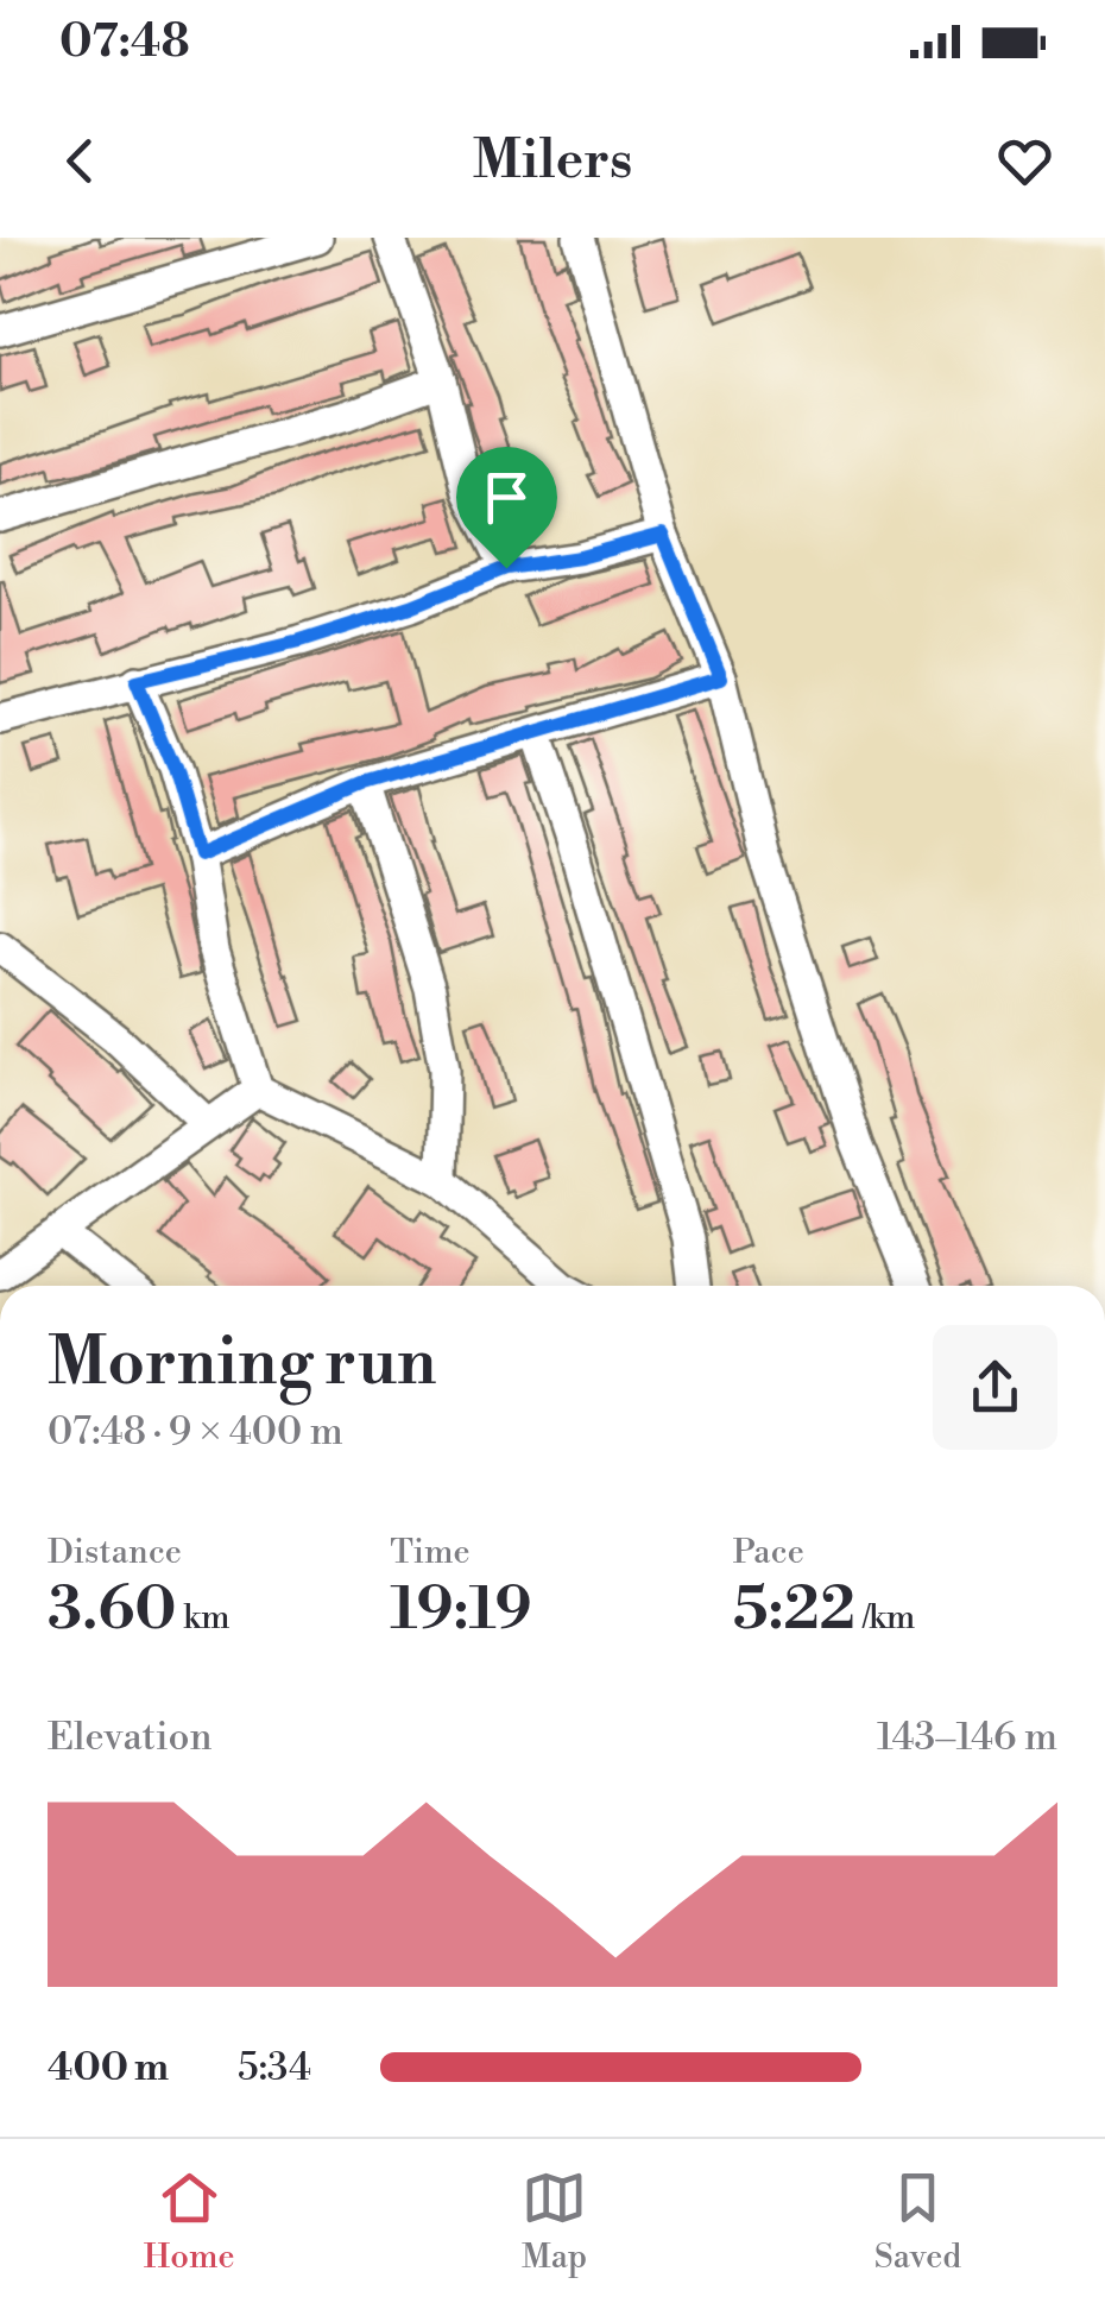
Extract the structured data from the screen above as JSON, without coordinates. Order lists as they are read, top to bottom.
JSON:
{
  "page": {
    "status": "07:48",
    "header": "Milers",
    "heading": ["Morning run", "07:48 · 9 × 400 m"],
    "stats": [
      ["Distance", "3.60 km"],
      ["Time", "19:19"],
      ["Pace", "5:22 /km"]
    ],
    "chart": ["Elevation", "143–146 m"],
    "list": [
      {
        "name": "400 m",
        "note": "5:34"
      }
    ],
    "tabs": ["Home", "Map", "Saved"]
  }
}
